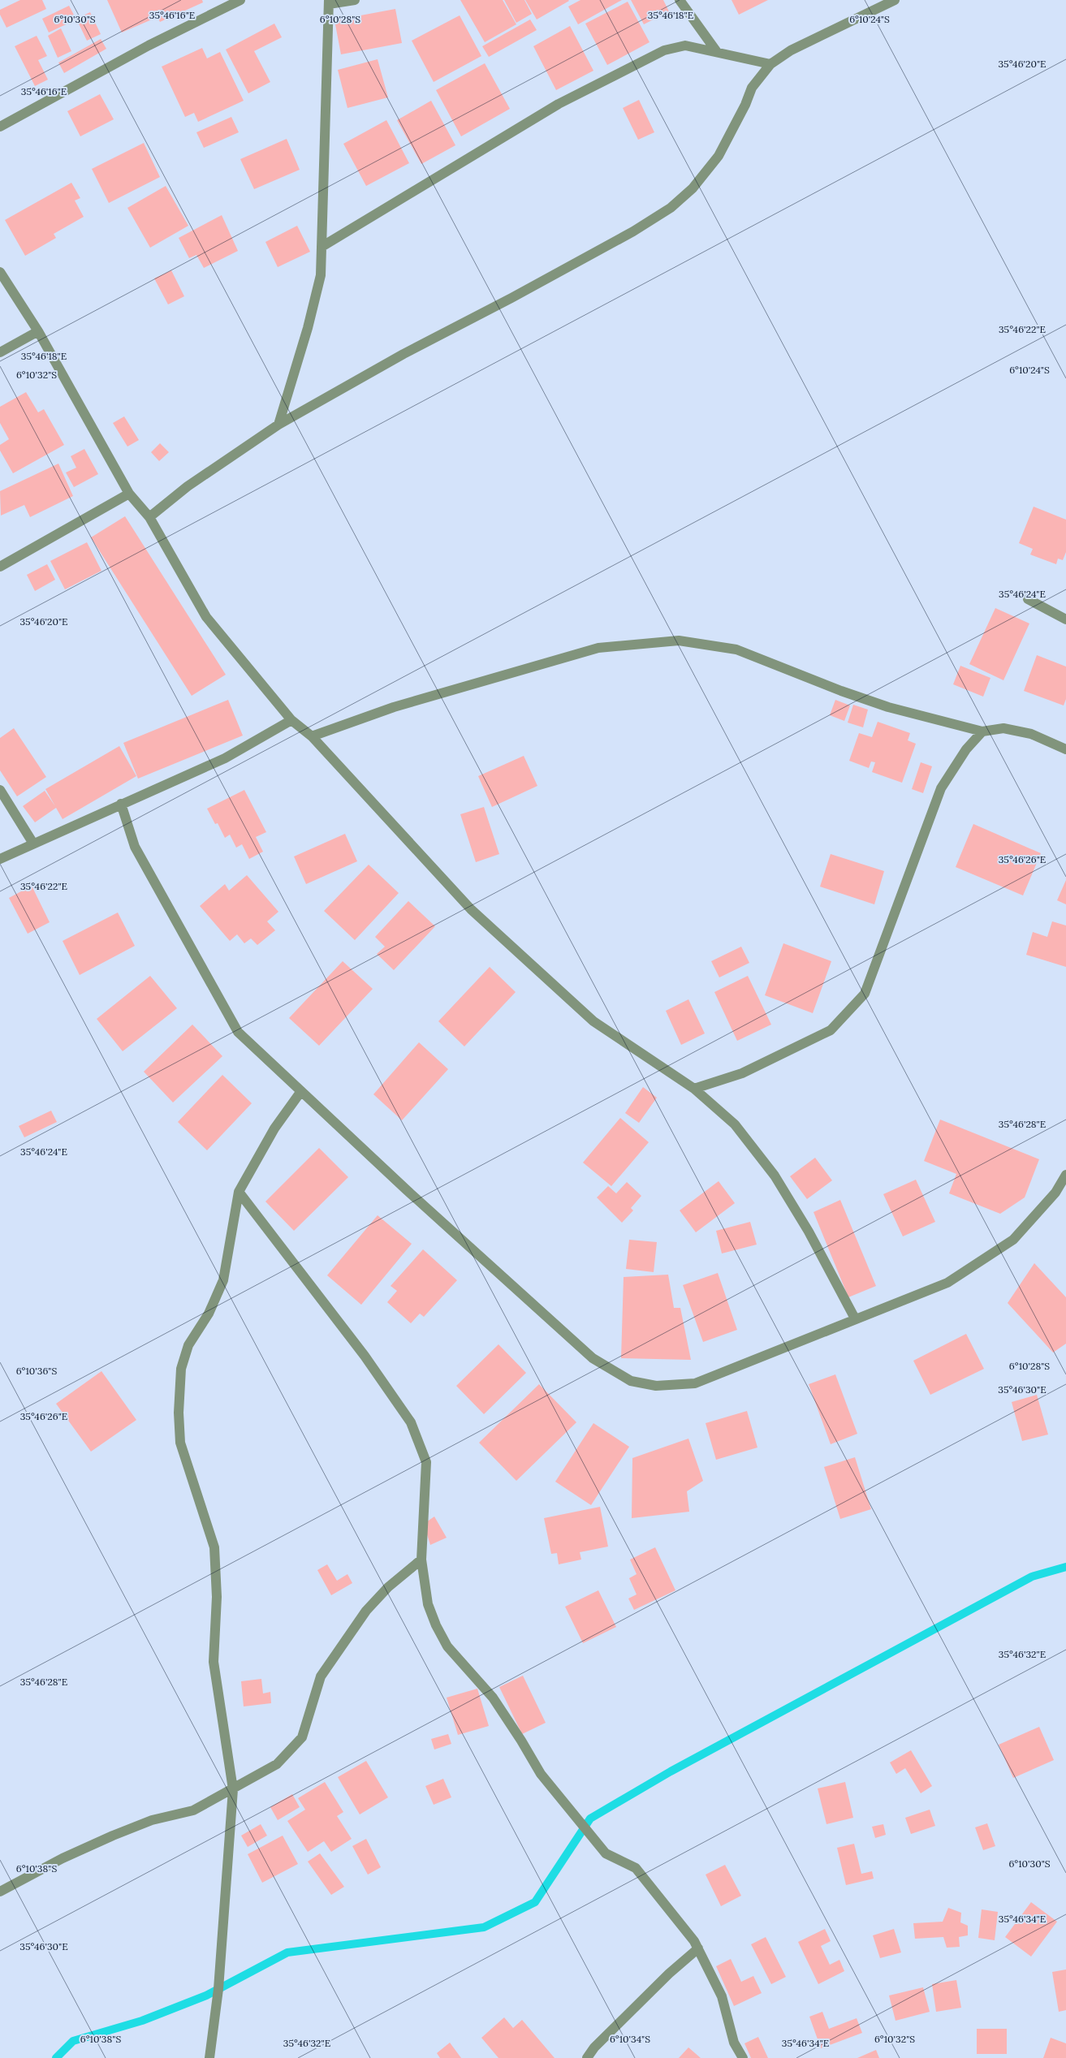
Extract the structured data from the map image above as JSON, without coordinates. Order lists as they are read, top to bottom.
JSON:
{
  "coordinates": [
    "35°46'16\"E",
    "35°46'18\"E",
    "6°10'30\"S",
    "6°10'28\"S",
    "6°10'24\"S",
    "35°46'20\"E",
    "35°46'22\"E",
    "6°10'32\"S",
    "35°46'24\"E",
    "35°46'26\"E",
    "35°46'28\"E",
    "6°10'36\"S",
    "35°46'30\"E",
    "35°46'32\"E",
    "6°10'38\"S",
    "35°46'34\"E",
    "6°10'34\"S"
  ]
}
